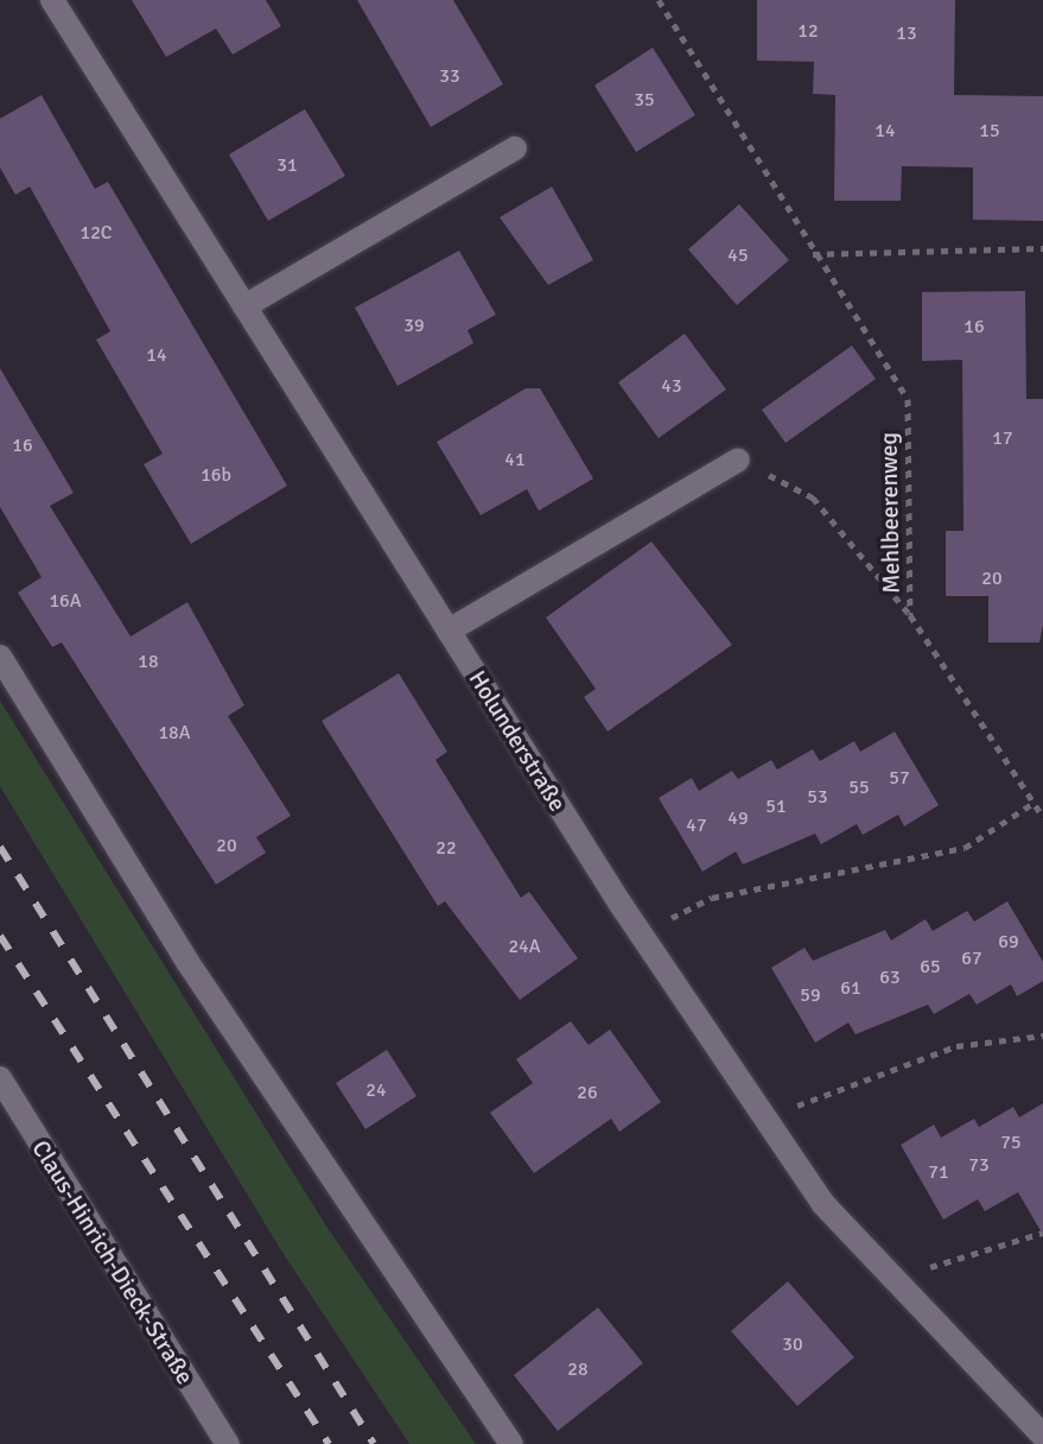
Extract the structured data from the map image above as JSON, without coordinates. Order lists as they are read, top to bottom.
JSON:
{
  "streets": {
    "street": ["Holunderstraße", "Claus-Hinrich-Dieck-Straße"],
    "path": ["Mehlbeerenweg"]
  },
  "house_numbers": [
    "12",
    "13",
    "33",
    "35",
    "14",
    "15",
    "31",
    "12C",
    "45",
    "39",
    "16",
    "14",
    "43",
    "17",
    "16",
    "41",
    "16b",
    "20",
    "16A",
    "18",
    "18A",
    "57",
    "55",
    "53",
    "51",
    "49",
    "47",
    "20",
    "22",
    "69",
    "24A",
    "67",
    "65",
    "63",
    "61",
    "59",
    "24",
    "26",
    "75",
    "73",
    "71",
    "30",
    "28"
  ]
}
